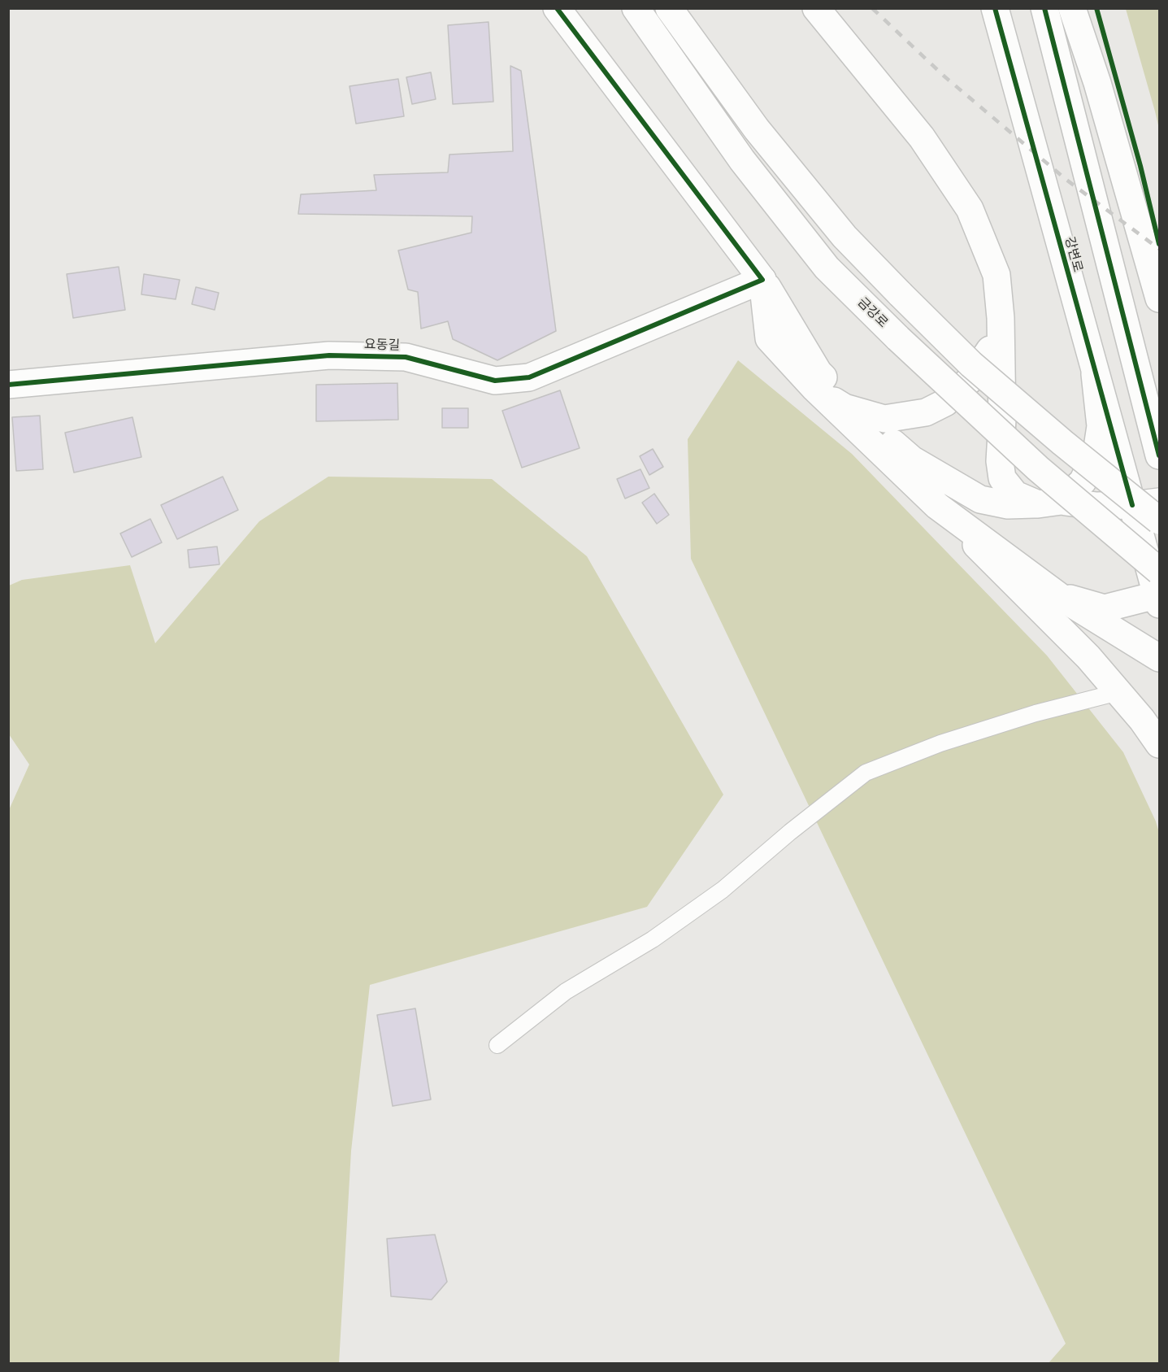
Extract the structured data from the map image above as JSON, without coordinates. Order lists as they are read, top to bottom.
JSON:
{
  "streets": {
    "main road": ["강변로", "금강로", "요동길"]
  },
  "crossings": [
    ["강변로", "금강로"]
  ]
}
